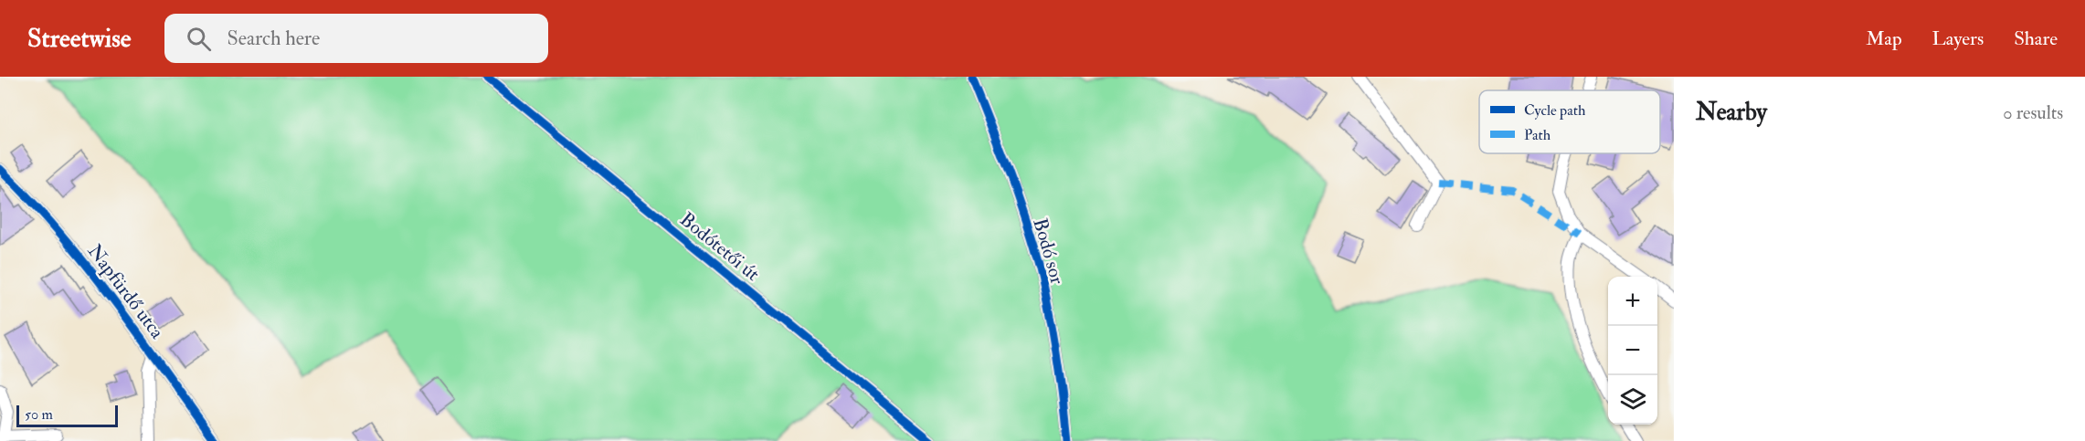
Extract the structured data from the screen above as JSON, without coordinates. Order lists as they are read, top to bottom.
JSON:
{
  "streets": {
    "street": ["Bodótetői út", "Bodó sor", "Napfürdő utca"]
  },
  "legend": ["Cycle path", "Path"],
  "scale_bar": "50 m",
  "page": {
    "header": "Streetwise",
    "search": "Search here",
    "nav": ["Map", "Layers", "Share"],
    "heading": ["Nearby", "0 results"],
    "map_buttons": ["+", "−"],
    "scale": "50 m"
  }
}
